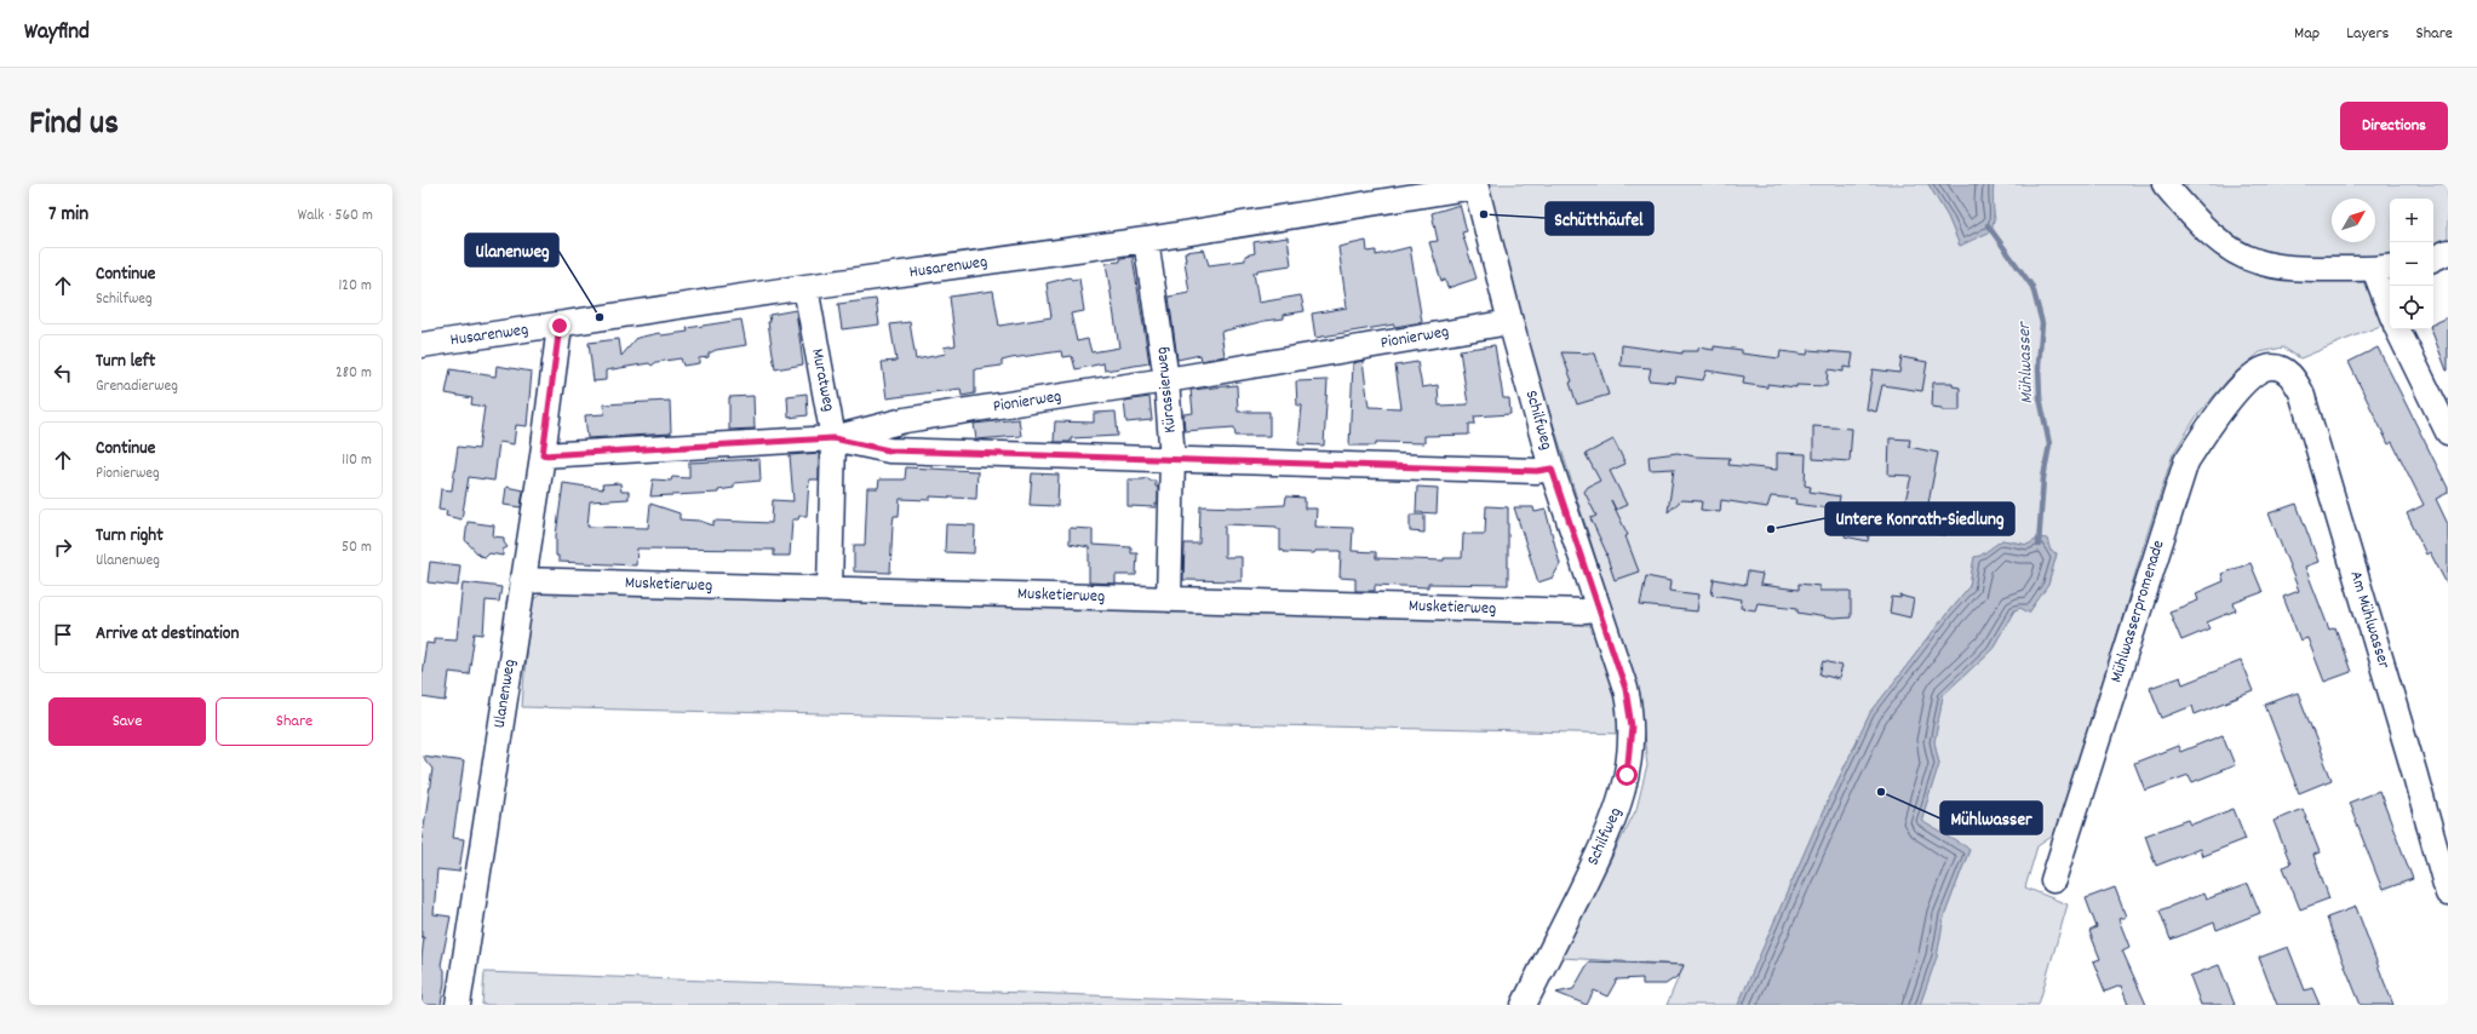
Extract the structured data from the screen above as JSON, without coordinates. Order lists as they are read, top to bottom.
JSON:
{
  "streets": {
    "street": [
      "Husarenweg",
      "Pionierweg",
      "Muratweg",
      "Kürassierweg",
      "Schilfweg",
      "Musketierweg",
      "Mühlwasserpromenade",
      "Am Mühlwasser",
      "Ulanenweg"
    ]
  },
  "crossings": [
    ["Husarenweg", "Muratweg"],
    ["Husarenweg", "Kürassierweg"],
    ["Husarenweg", "Schilfweg"],
    ["Husarenweg", "Ulanenweg"],
    ["Pionierweg", "Muratweg"],
    ["Pionierweg", "Kürassierweg"],
    ["Pionierweg", "Schilfweg"],
    ["Pionierweg", "Ulanenweg"],
    ["Muratweg", "Musketierweg"],
    ["Kürassierweg", "Musketierweg"],
    ["Schilfweg", "Musketierweg"],
    ["Musketierweg", "Ulanenweg"],
    ["Mühlwasserpromenade", "Am Mühlwasser"]
  ],
  "water": ["Mühlwasser"],
  "places": [
    "Schütthäufel",
    "Ulanenweg",
    "Untere Konrath-Siedlung",
    "Mühlwasser"
  ],
  "north": "top right",
  "page": {
    "header": "Wayfind",
    "nav": ["Map", "Layers", "Share"],
    "title": "Find us",
    "buttons": [
      "Directions",
      ["Save", "Share"]
    ],
    "heading": ["7 min", "Walk · 560 m"],
    "map_buttons": ["+", "−"],
    "list": [
      ["Continue", "Schilfweg", "120 m"],
      ["Turn left", "Grenadierweg", "280 m"],
      ["Continue", "Pionierweg", "110 m"],
      ["Turn right", "Ulanenweg", "50 m"],
      "Arrive at destination"
    ]
  }
}
